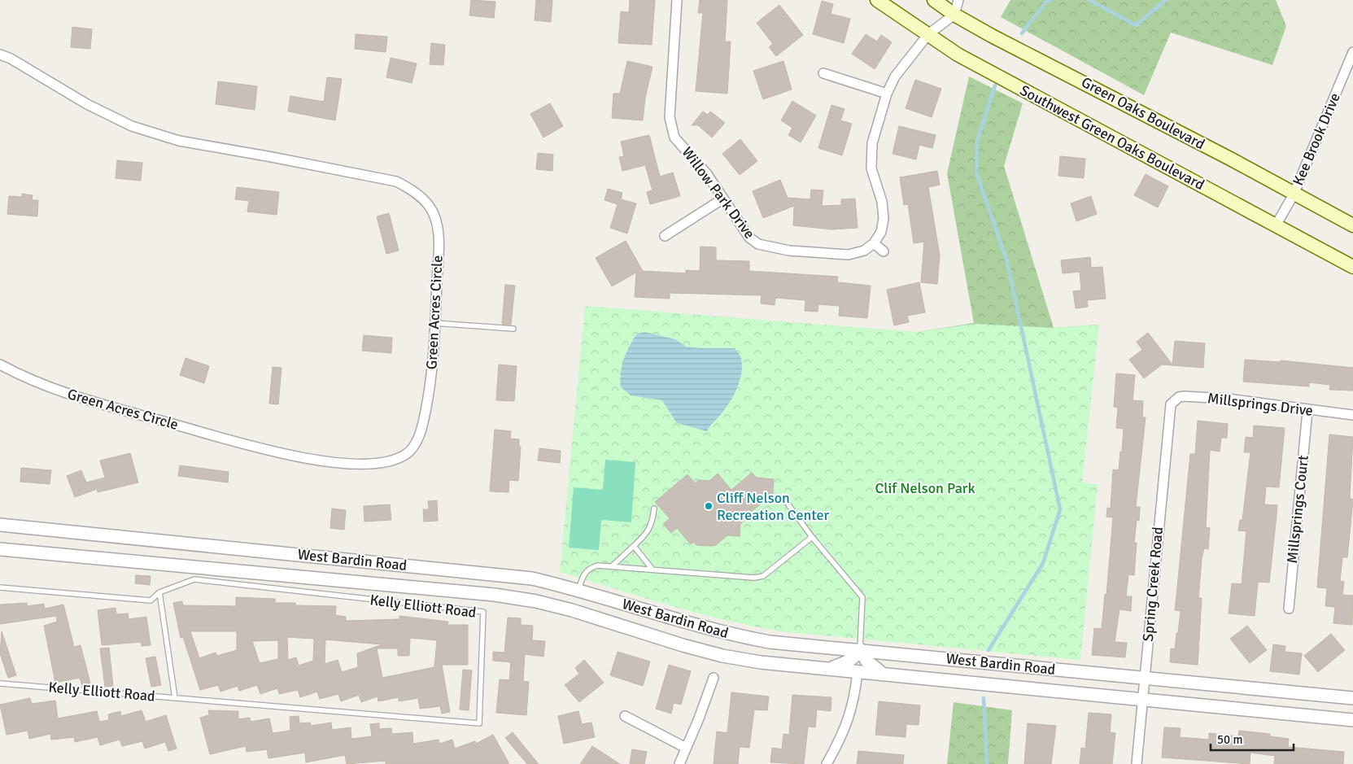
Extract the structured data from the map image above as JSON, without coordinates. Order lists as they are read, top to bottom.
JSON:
{
  "streets": {
    "main road": ["Green Oaks Boulevard", "Southwest Green Oaks Boulevard"],
    "street": [
      "Kee Brook Drive",
      "Willow Park Drive",
      "Green Acres Circle",
      "Millsprings Drive",
      "Millsprings Court",
      "West Bardin Road",
      "Spring Creek Road"
    ],
    "lane": ["Kelly Elliott Road"]
  },
  "crossings": [
    ["Green Oaks Boulevard", "Kee Brook Drive"],
    ["Southwest Green Oaks Boulevard", "Kee Brook Drive"],
    ["Millsprings Drive", "Millsprings Court"],
    ["Millsprings Drive", "Spring Creek Road"],
    ["West Bardin Road", "Spring Creek Road"]
  ],
  "parks": ["Clif Nelson Park"],
  "places": ["Cliff Nelson Recreation Center"],
  "scale_bar": "50 m"
}
